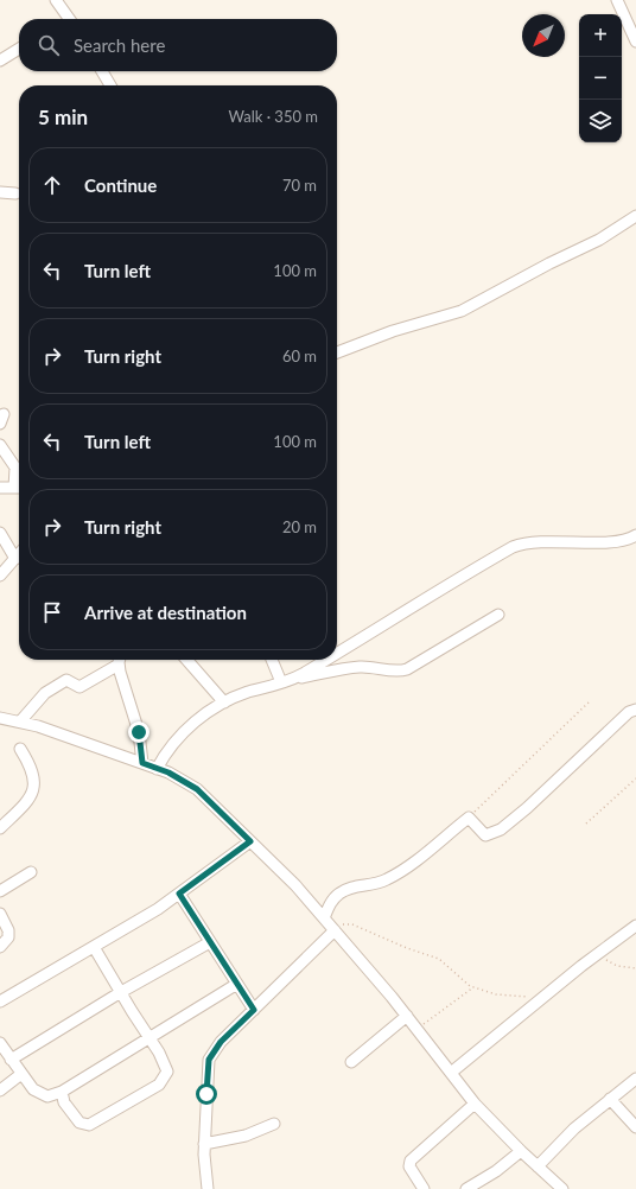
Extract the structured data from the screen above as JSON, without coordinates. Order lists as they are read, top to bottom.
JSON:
{
  "north": "bottom left",
  "page": {
    "map_buttons": ["+", "−"],
    "search": "Search here",
    "heading": ["5 min", "Walk · 350 m"],
    "list": [
      ["Continue", "70 m"],
      ["Turn left", "100 m"],
      ["Turn right", "60 m"],
      ["Turn left", "100 m"],
      ["Turn right", "20 m"],
      "Arrive at destination"
    ]
  }
}
